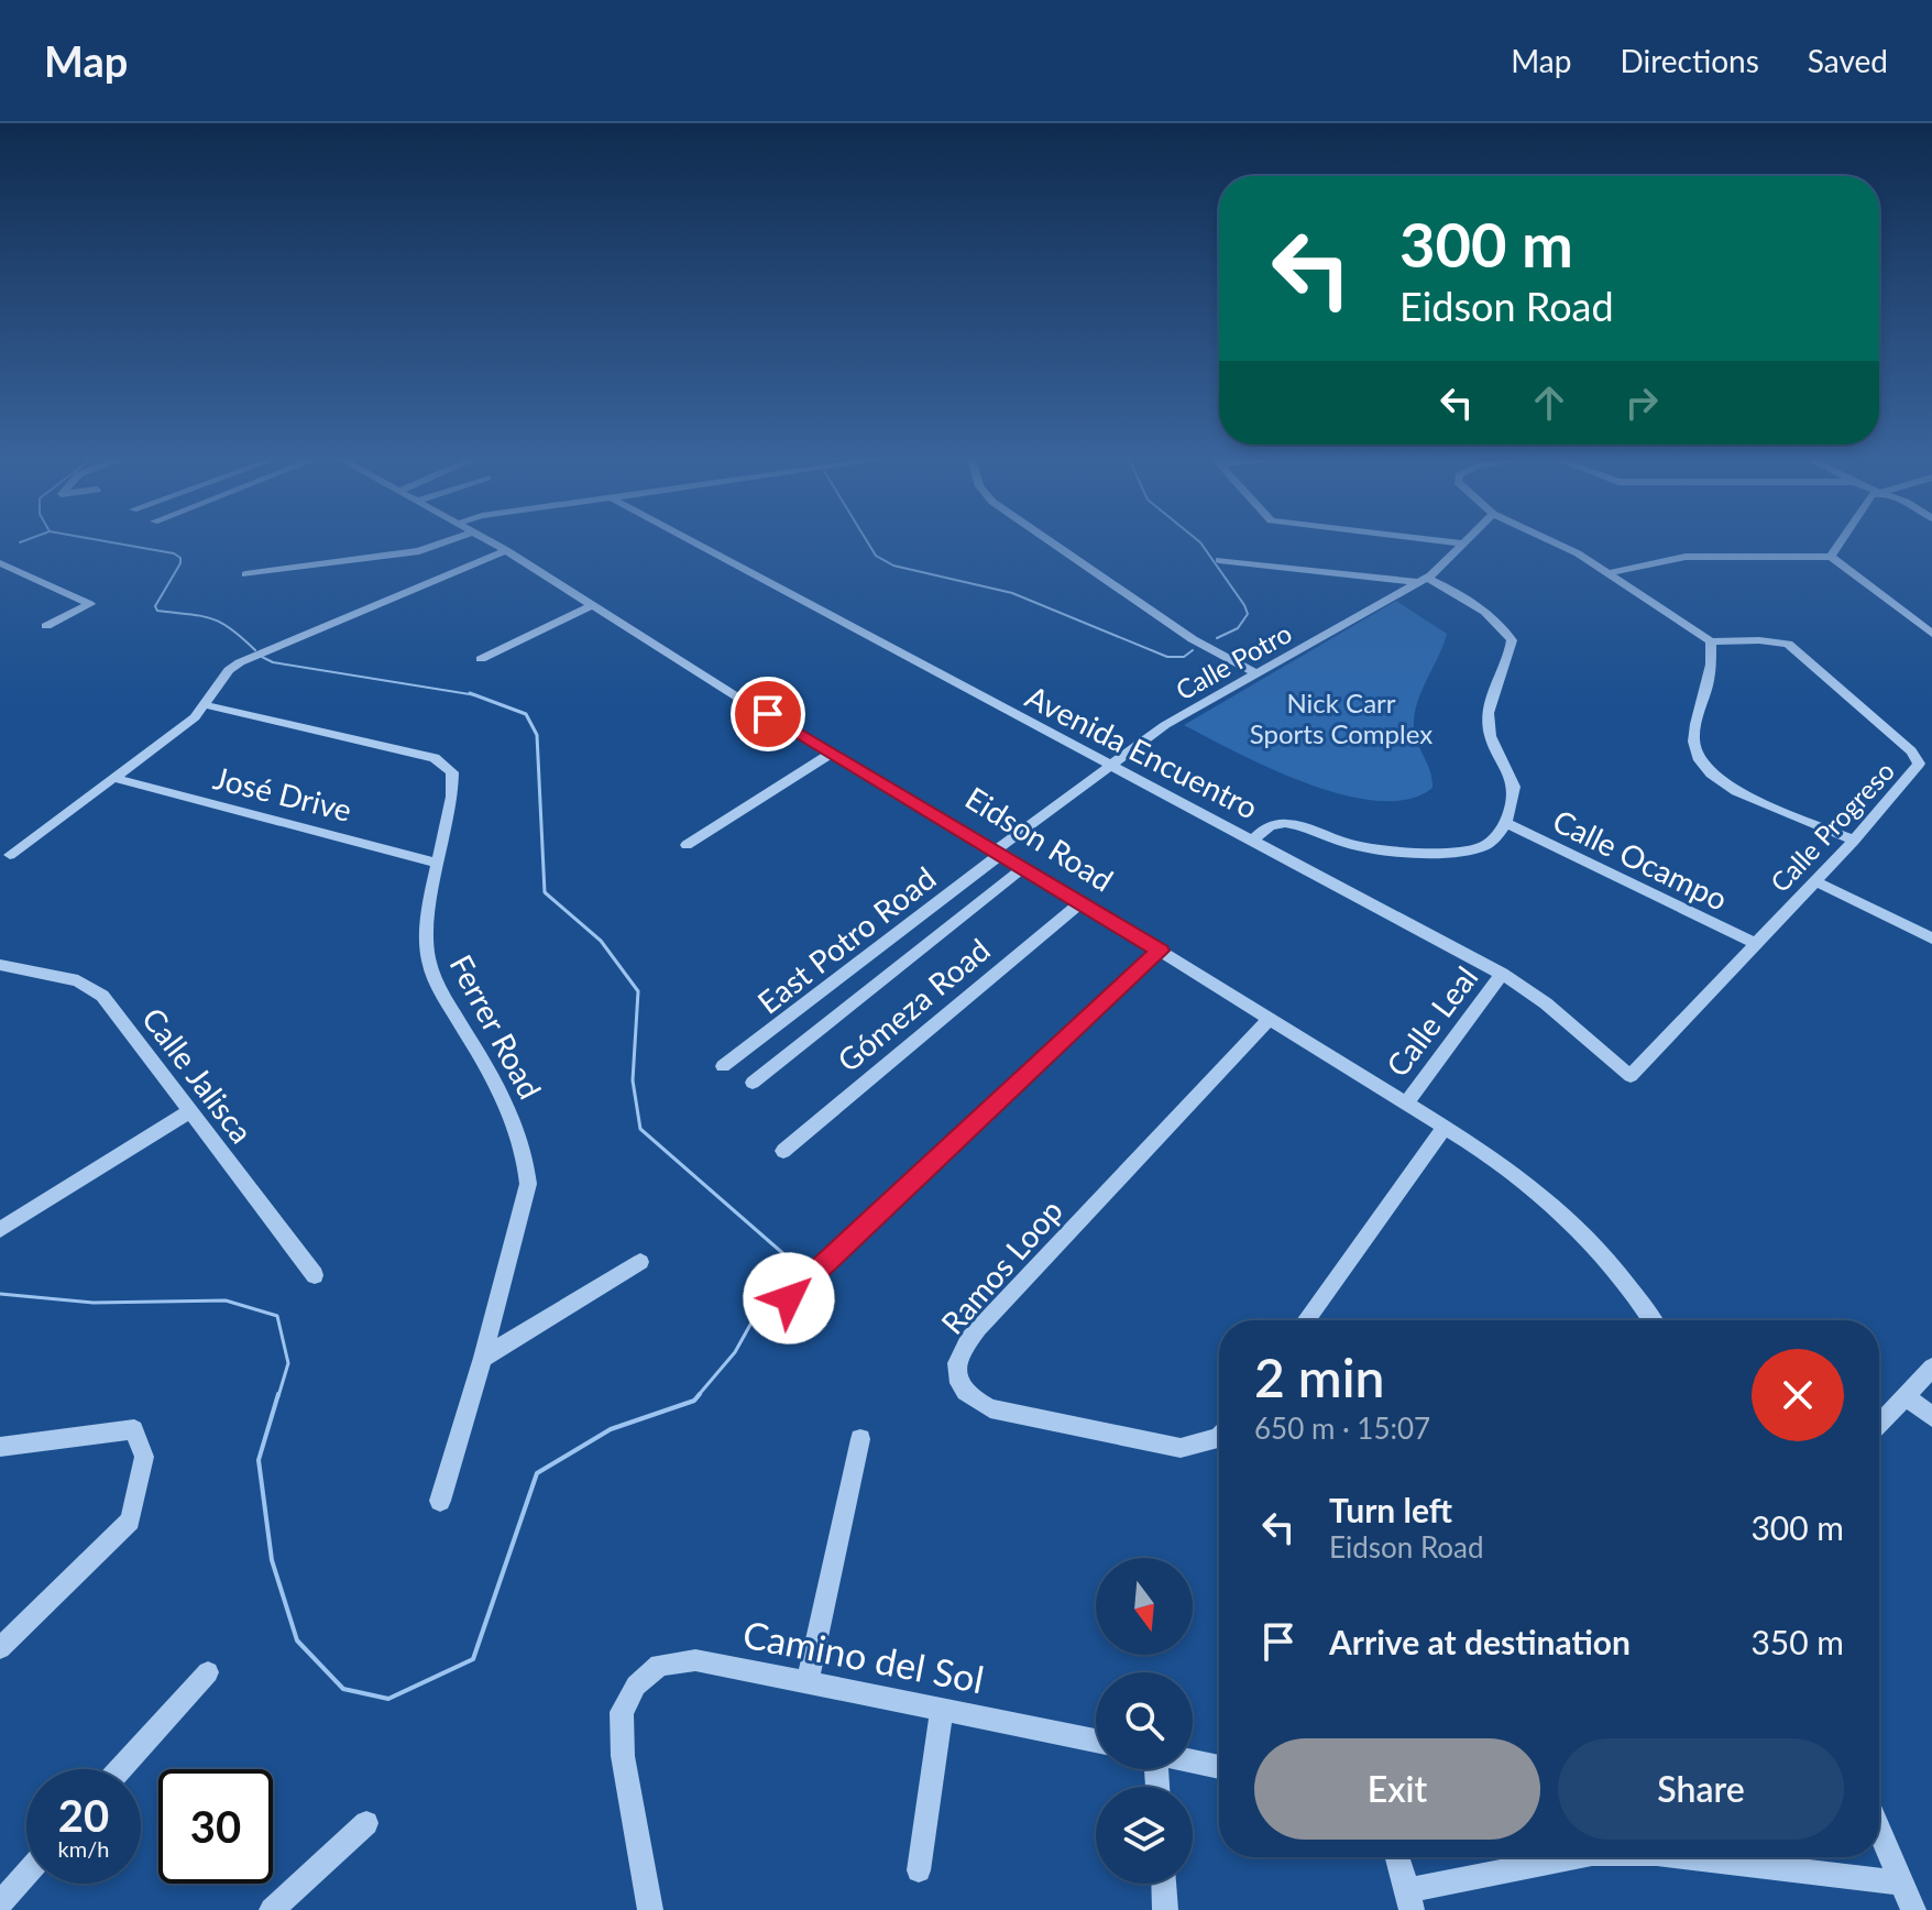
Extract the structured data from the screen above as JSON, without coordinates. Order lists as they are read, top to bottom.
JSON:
{
  "streets": {
    "street": [
      "Calle Potro",
      "Avenida Encuentro",
      "José Drive",
      "Calle Progreso",
      "Eidson Road",
      "Calle Ocampo",
      "East Potro Road",
      "Gómeza Road",
      "Calle Leal",
      "Ferrer Road",
      "Calle Jalisca",
      "Ramos Loop",
      "Camino del Sol"
    ]
  },
  "crossings": [
    ["Calle Potro", "Avenida Encuentro"],
    ["Calle Potro", "Eidson Road"],
    ["Calle Potro", "East Potro Road"],
    ["Avenida Encuentro", "Calle Progreso"],
    ["Avenida Encuentro", "Calle Leal"],
    ["José Drive", "Ferrer Road"],
    ["Calle Progreso", "Calle Ocampo"],
    ["Eidson Road", "East Potro Road"],
    ["Eidson Road", "Gómeza Road"],
    ["Eidson Road", "Calle Leal"],
    ["Eidson Road", "Ramos Loop"]
  ],
  "parks": ["Nick Carr Sports Complex"],
  "north": "bottom",
  "page": {
    "header": "Map",
    "nav": ["Map", "Directions", "Saved"],
    "turn": ["300 m", "Eidson Road"],
    "heading": ["2 min", "650 m · 15:07"],
    "list": [
      {
        "name": "Turn left",
        "note": "Eidson Road",
        "value": "300 m"
      },
      {
        "name": "Arrive at destination",
        "value": "350 m"
      }
    ],
    "buttons": ["Exit", "Share"],
    "speed": "20 km/h",
    "limit": "30"
  }
}
